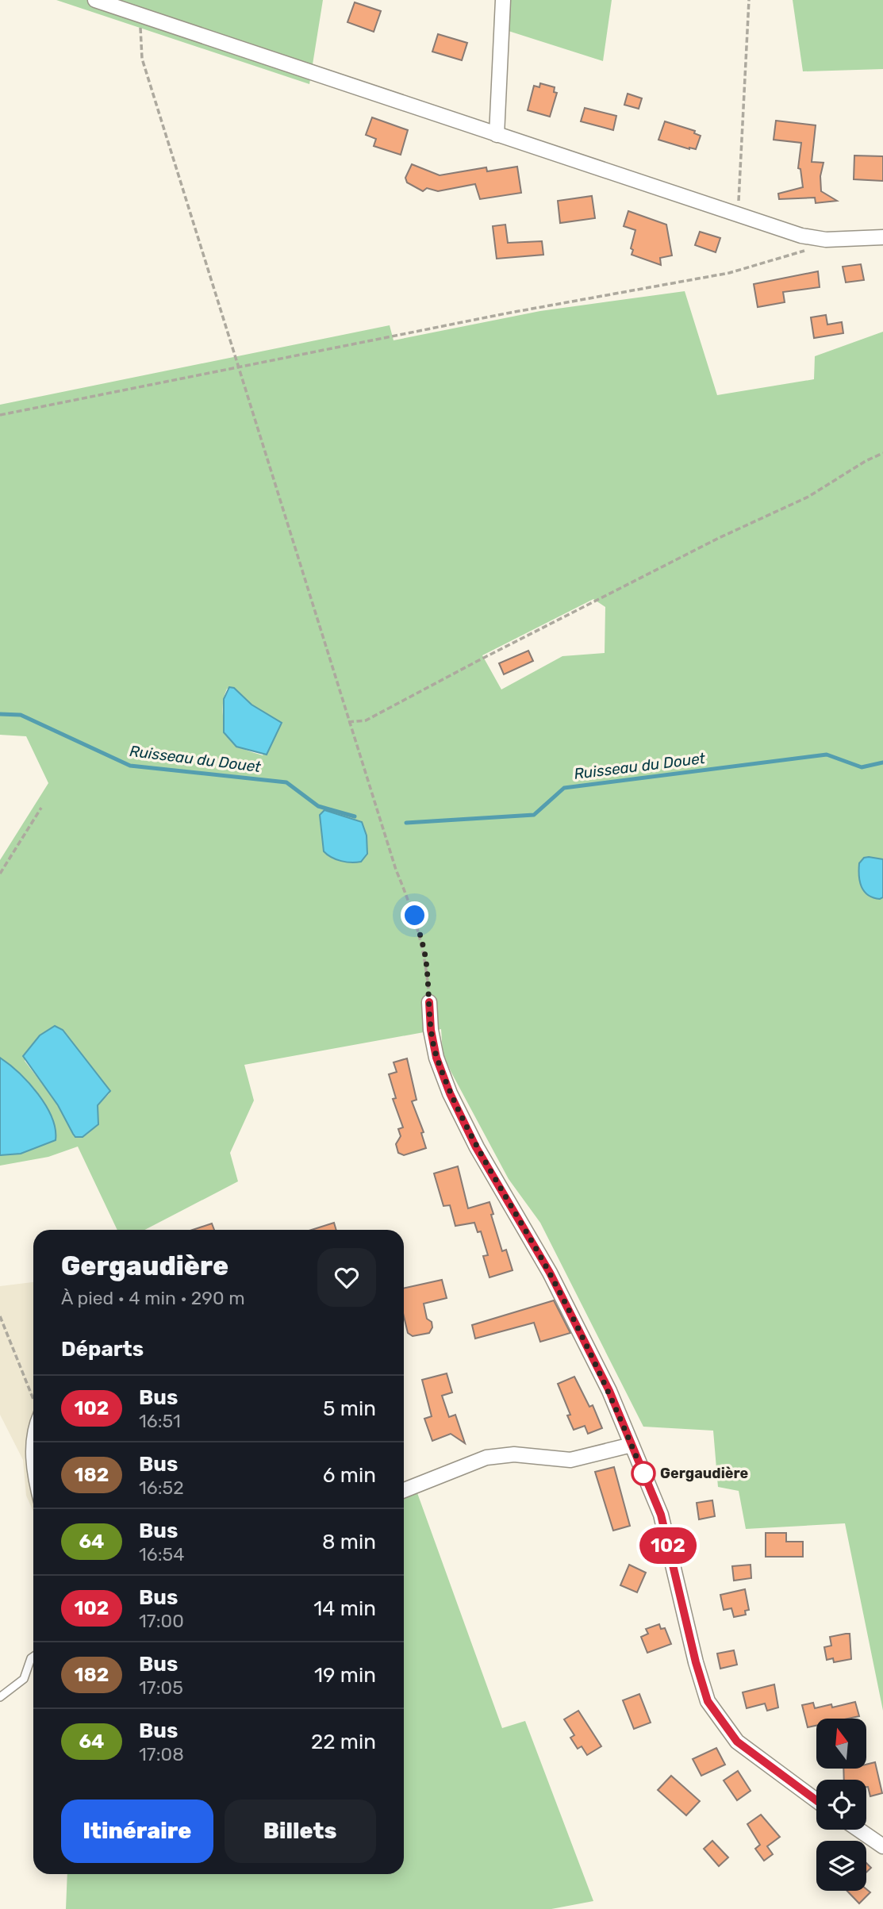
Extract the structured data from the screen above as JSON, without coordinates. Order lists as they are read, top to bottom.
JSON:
{
  "water": ["Ruisseau du Douet"],
  "places": ["Gergaudière"],
  "lines": ["bus line 102"],
  "north": "top",
  "page": {
    "on_map": "102",
    "heading": [
      ["Gergaudière", "À pied · 4 min · 290 m"],
      "Départs"
    ],
    "list": [
      {
        "mark": "102",
        "name": "Bus",
        "note": "16:51",
        "value": "5 min"
      },
      {
        "mark": "182",
        "name": "Bus",
        "note": "16:52",
        "value": "6 min"
      },
      {
        "mark": "64",
        "name": "Bus",
        "note": "16:54",
        "value": "8 min"
      },
      {
        "mark": "102",
        "name": "Bus",
        "note": "17:00",
        "value": "14 min"
      },
      {
        "mark": "182",
        "name": "Bus",
        "note": "17:05",
        "value": "19 min"
      },
      {
        "mark": "64",
        "name": "Bus",
        "note": "17:08",
        "value": "22 min"
      }
    ],
    "buttons": ["Itinéraire", "Billets"]
  }
}
